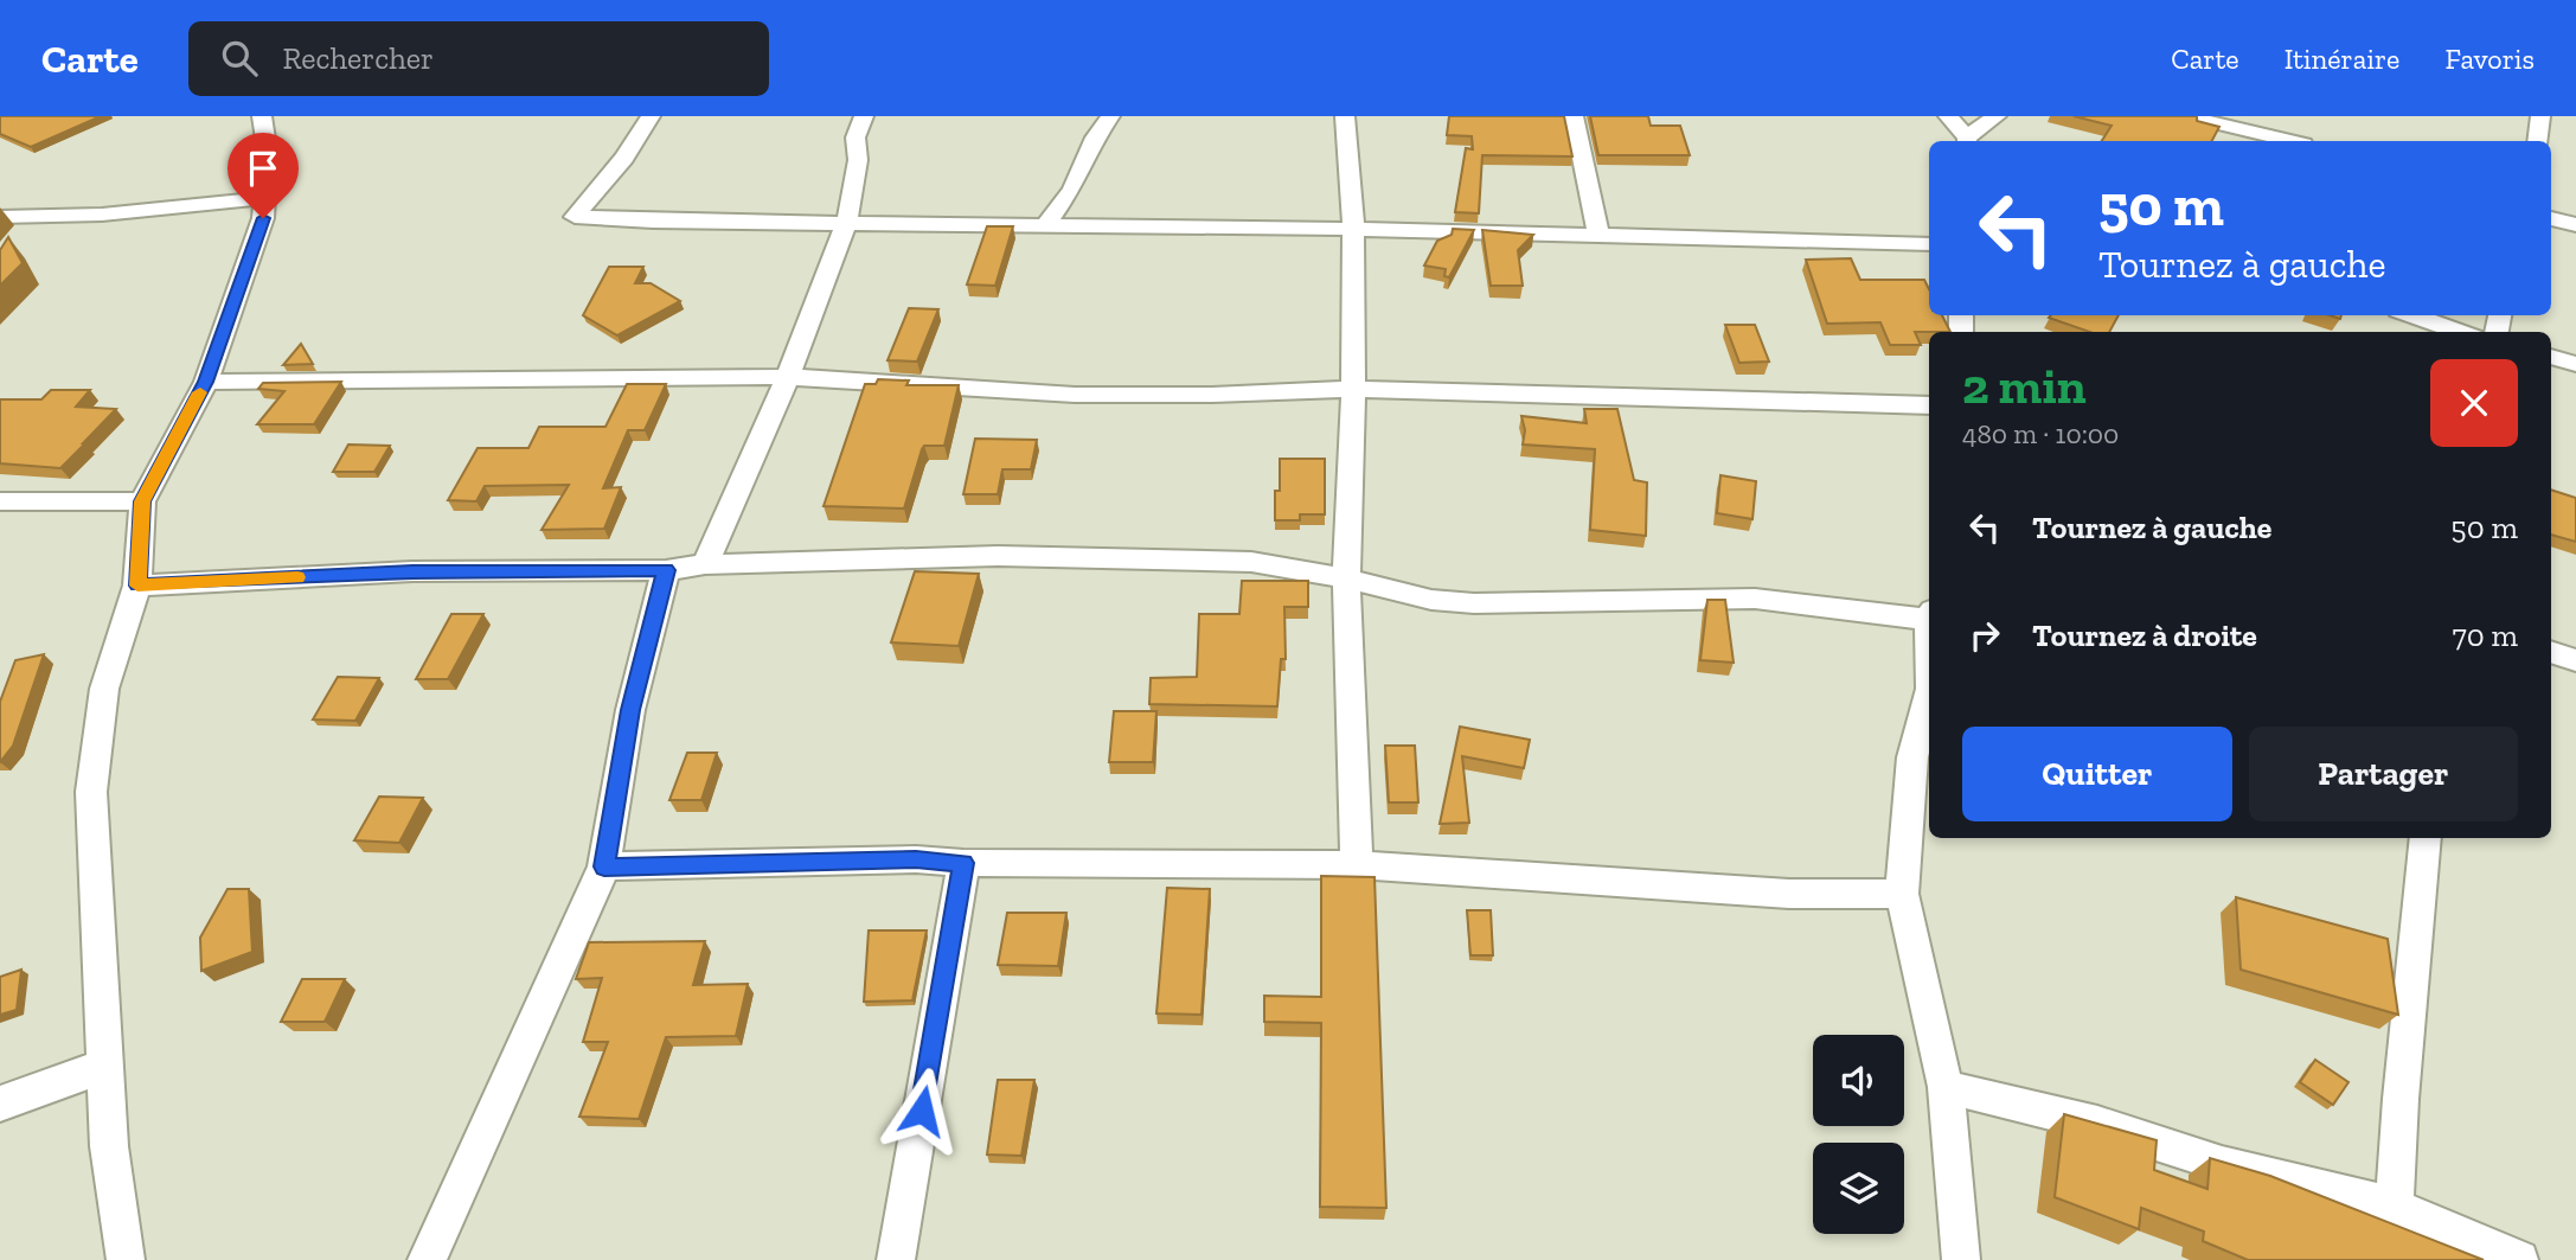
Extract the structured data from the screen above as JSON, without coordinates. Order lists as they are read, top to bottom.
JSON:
{
  "page": {
    "header": "Carte",
    "search": "Rechercher",
    "nav": ["Carte", "Itinéraire", "Favoris"],
    "turn": ["50 m", "Tournez à gauche"],
    "heading": ["2 min", "480 m · 10:00"],
    "list": [
      {
        "name": "Tournez à gauche",
        "value": "50 m"
      },
      {
        "name": "Tournez à droite",
        "value": "70 m"
      }
    ],
    "buttons": ["Quitter", "Partager"]
  }
}
